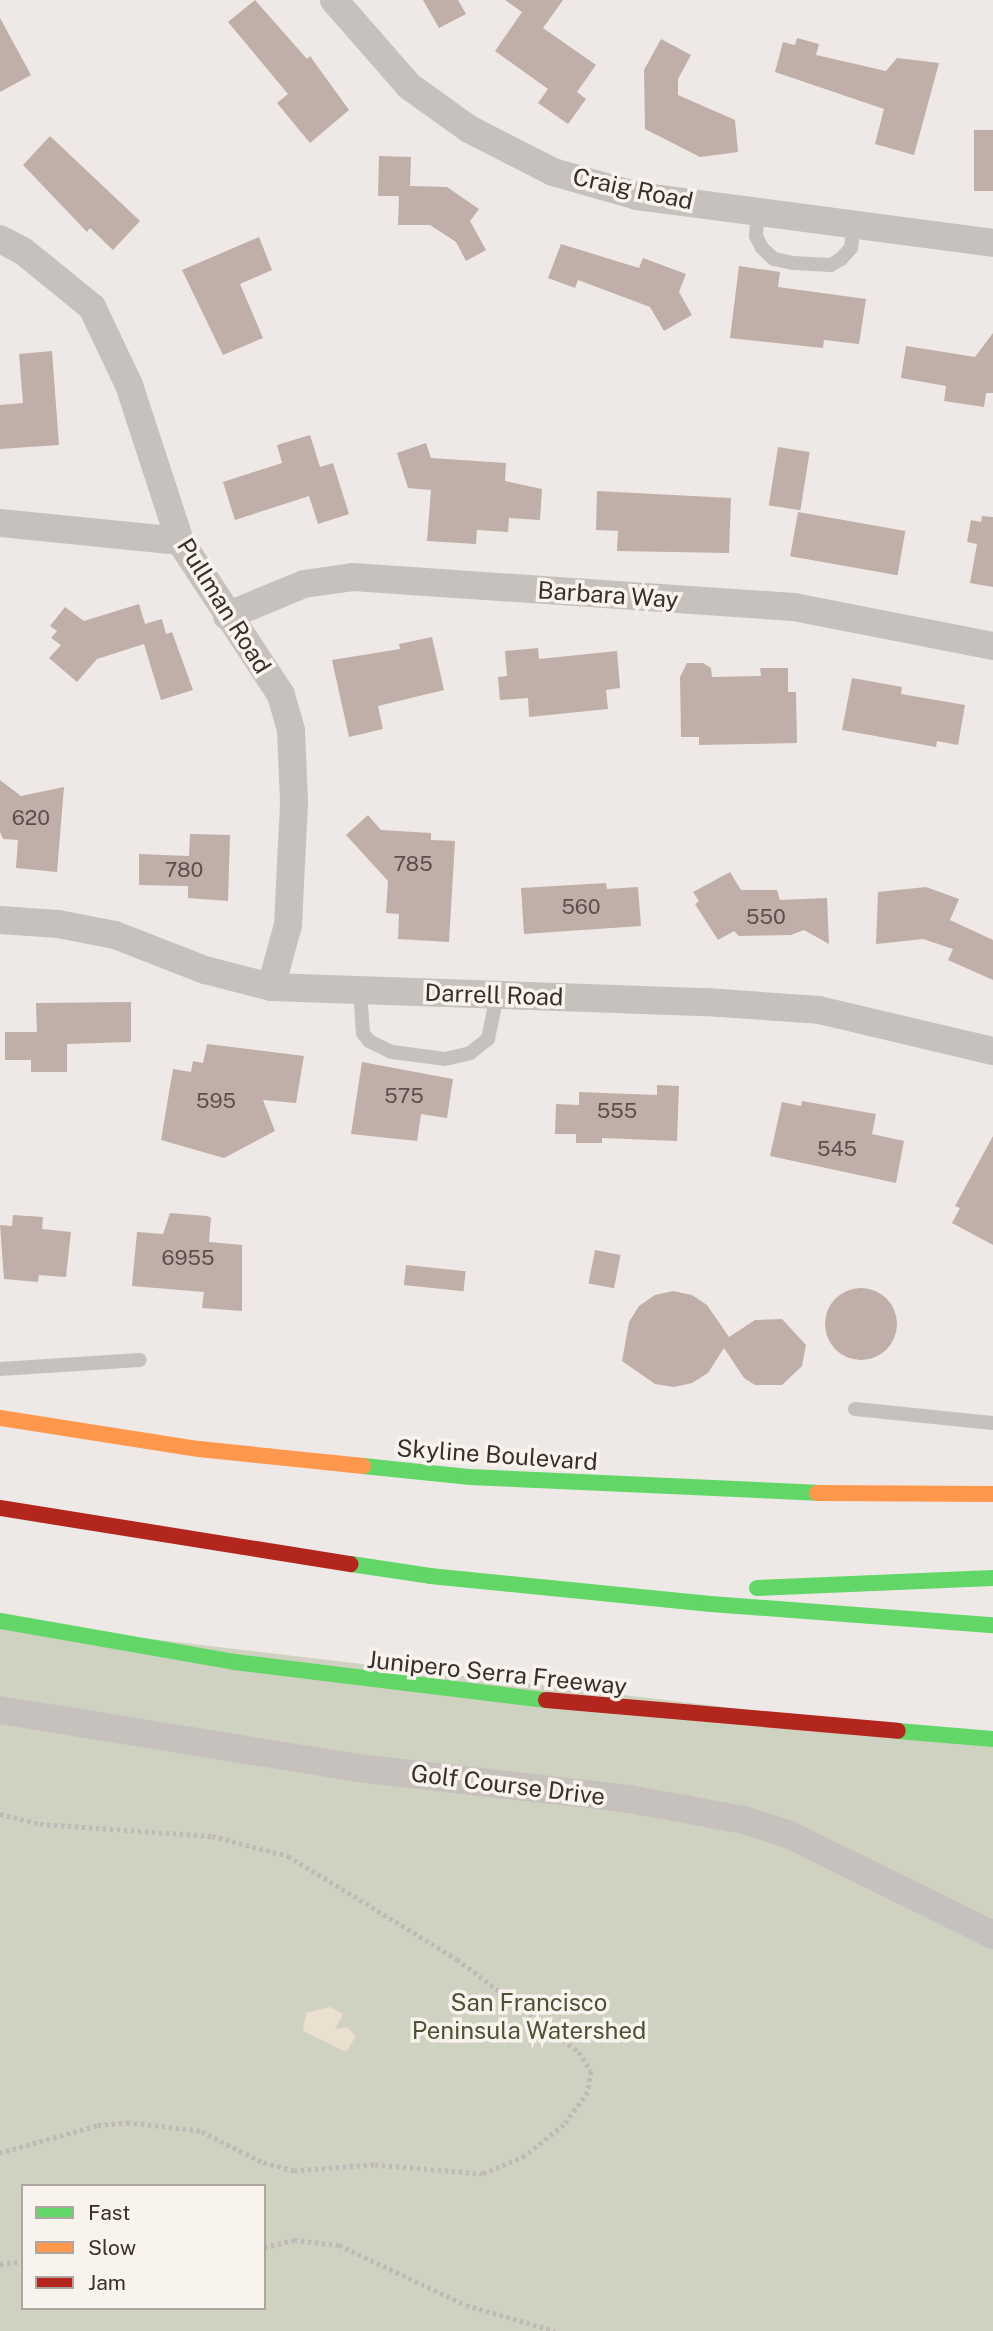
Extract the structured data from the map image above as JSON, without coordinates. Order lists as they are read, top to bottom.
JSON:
{
  "streets": {
    "main road": ["Skyline Boulevard", "Junipero Serra Freeway"],
    "street": [
      "Craig Road",
      "Barbara Way",
      "Pullman Road",
      "Darrell Road",
      "Golf Course Drive"
    ]
  },
  "crossings": [
    ["Barbara Way", "Pullman Road"],
    ["Pullman Road", "Darrell Road"]
  ],
  "parks": ["San Francisco Peninsula Watershed"],
  "house_numbers": [
    "620",
    "785",
    "780",
    "560",
    "550",
    "575",
    "595",
    "555",
    "545",
    "6955"
  ],
  "legend": ["Fast", "Slow", "Jam"]
}
